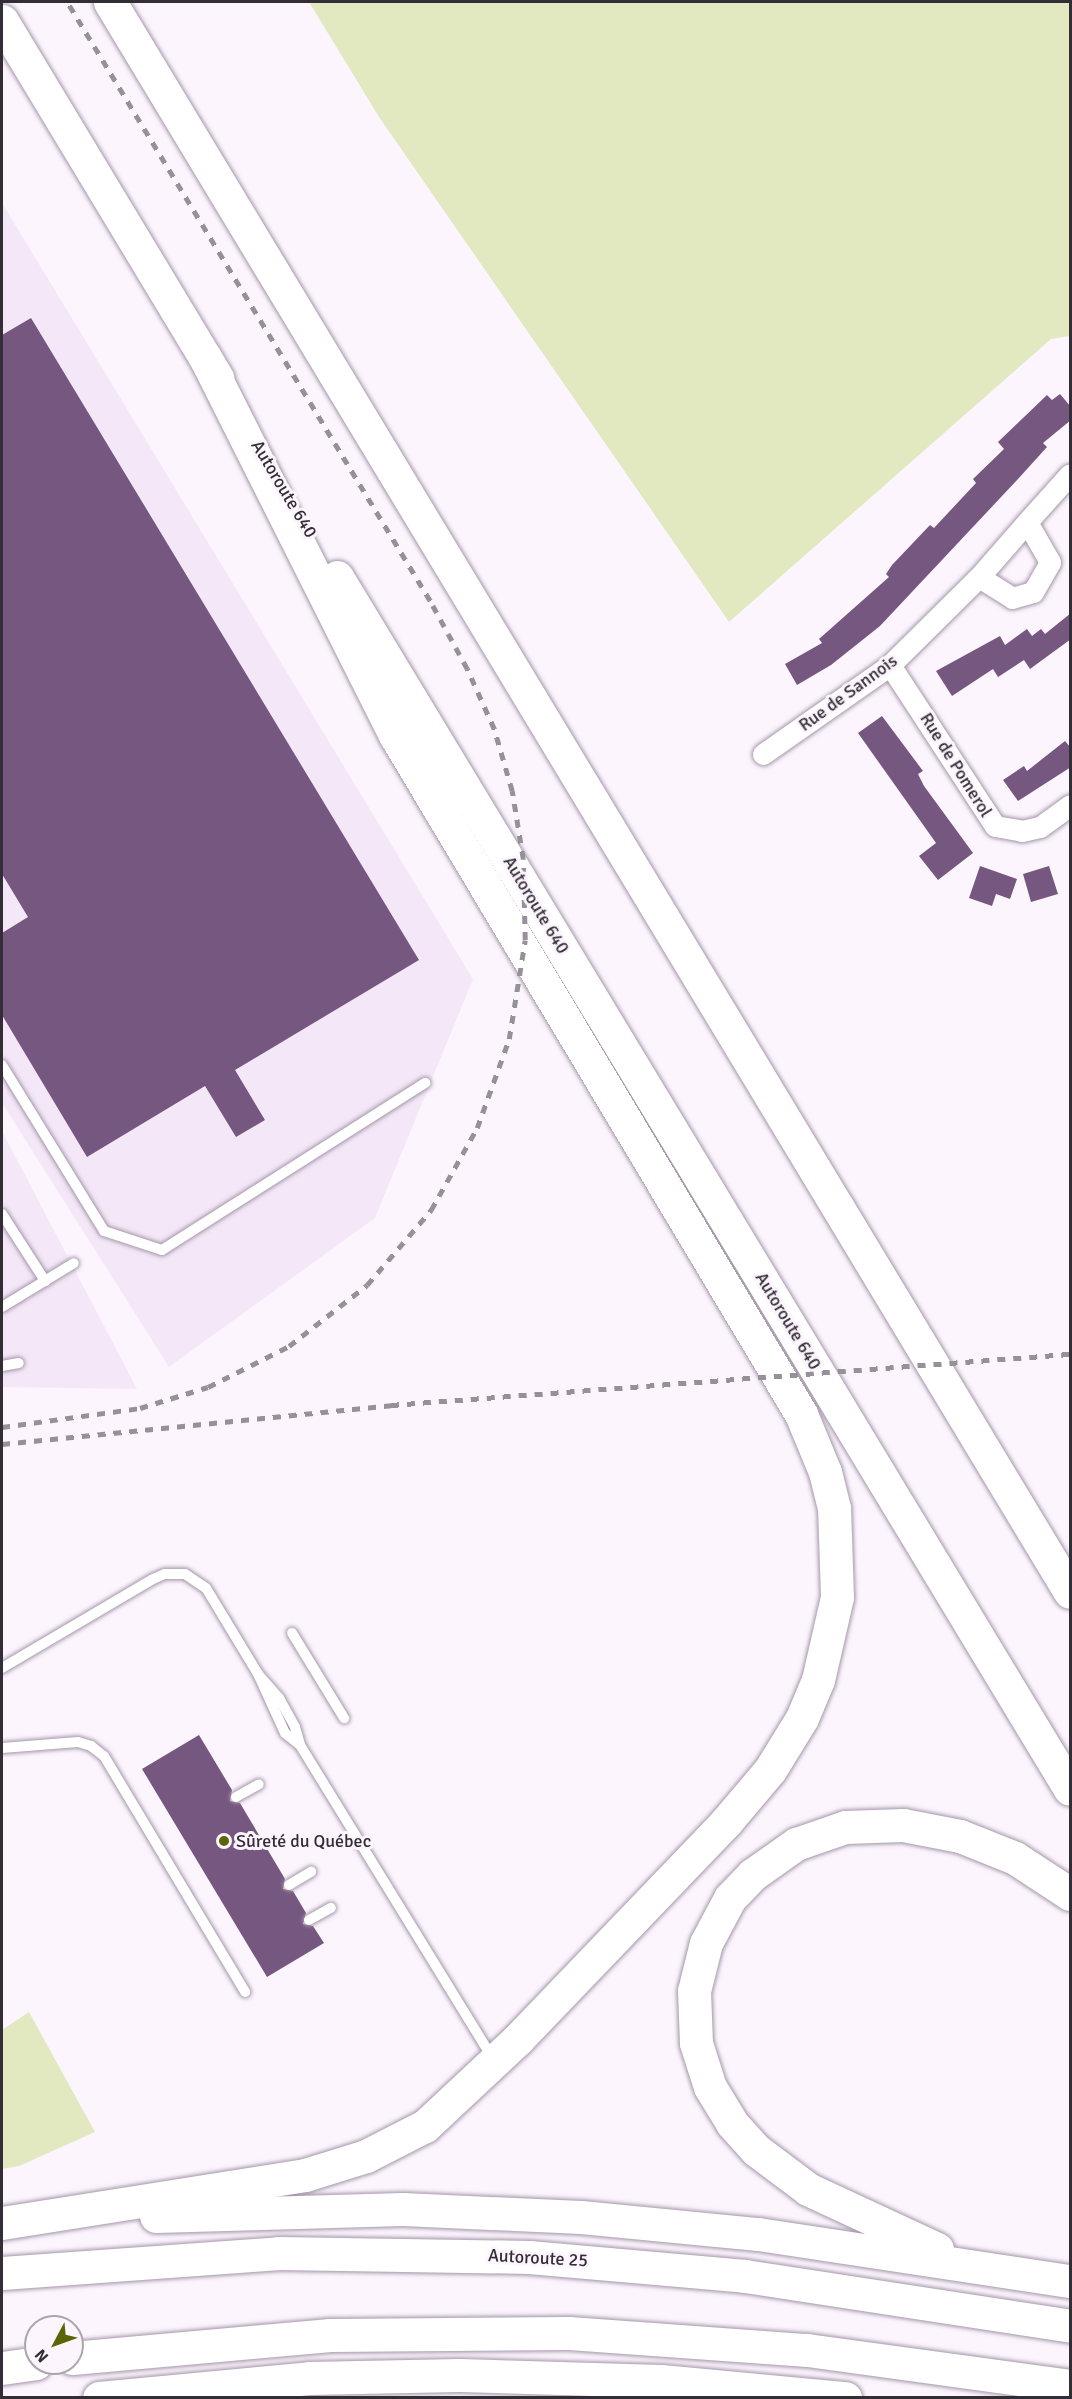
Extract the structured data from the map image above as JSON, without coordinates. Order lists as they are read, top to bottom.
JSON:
{
  "streets": {
    "highway": ["Autoroute 640", "Autoroute 25"],
    "street": ["Rue de Sannois", "Rue de Pomerol"]
  },
  "crossings": [
    ["Rue de Sannois", "Rue de Pomerol"]
  ],
  "places": ["Sûreté du Québec"],
  "north": "bottom left"
}
